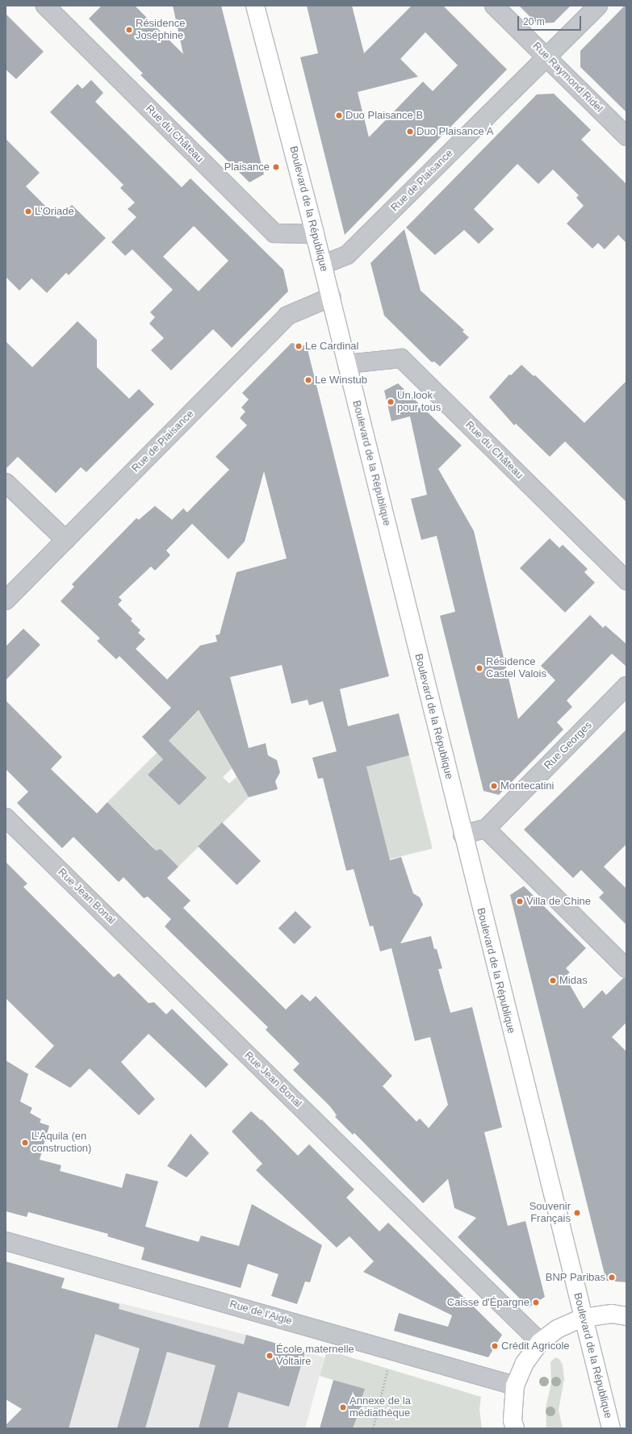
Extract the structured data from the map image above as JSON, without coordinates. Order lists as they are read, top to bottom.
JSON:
{
  "streets": {
    "main road": ["Boulevard de la République"],
    "street": [
      "Rue Raymond Ridel",
      "Rue du Château",
      "Rue de Plaisance",
      "Rue Georges",
      "Rue Jean Bonal",
      "Rue de l'Aigle"
    ]
  },
  "crossings": [
    ["Rue Raymond Ridel", "Rue de Plaisance"],
    ["Rue du Château", "Boulevard de la République"],
    ["Rue de Plaisance", "Boulevard de la République"]
  ],
  "places": [
    "Résidence Joséphine",
    "Duo Plaisance B",
    "Duo Plaisance A",
    "Plaisance",
    "L'Oriade",
    "Le Cardinal",
    "Le Winstub",
    "Un look pour tous",
    "Résidence Castel Valois",
    "Montecatini",
    "Villa de Chine",
    "Midas",
    "L'Aquila (en construction)",
    "Souvenir Français",
    "BNP Paribas",
    "Caisse d'Épargne",
    "Crédit Agricole",
    "École maternelle Voltaire",
    "Annexe de la médiathèque"
  ],
  "scale_bar": "20 m"
}
